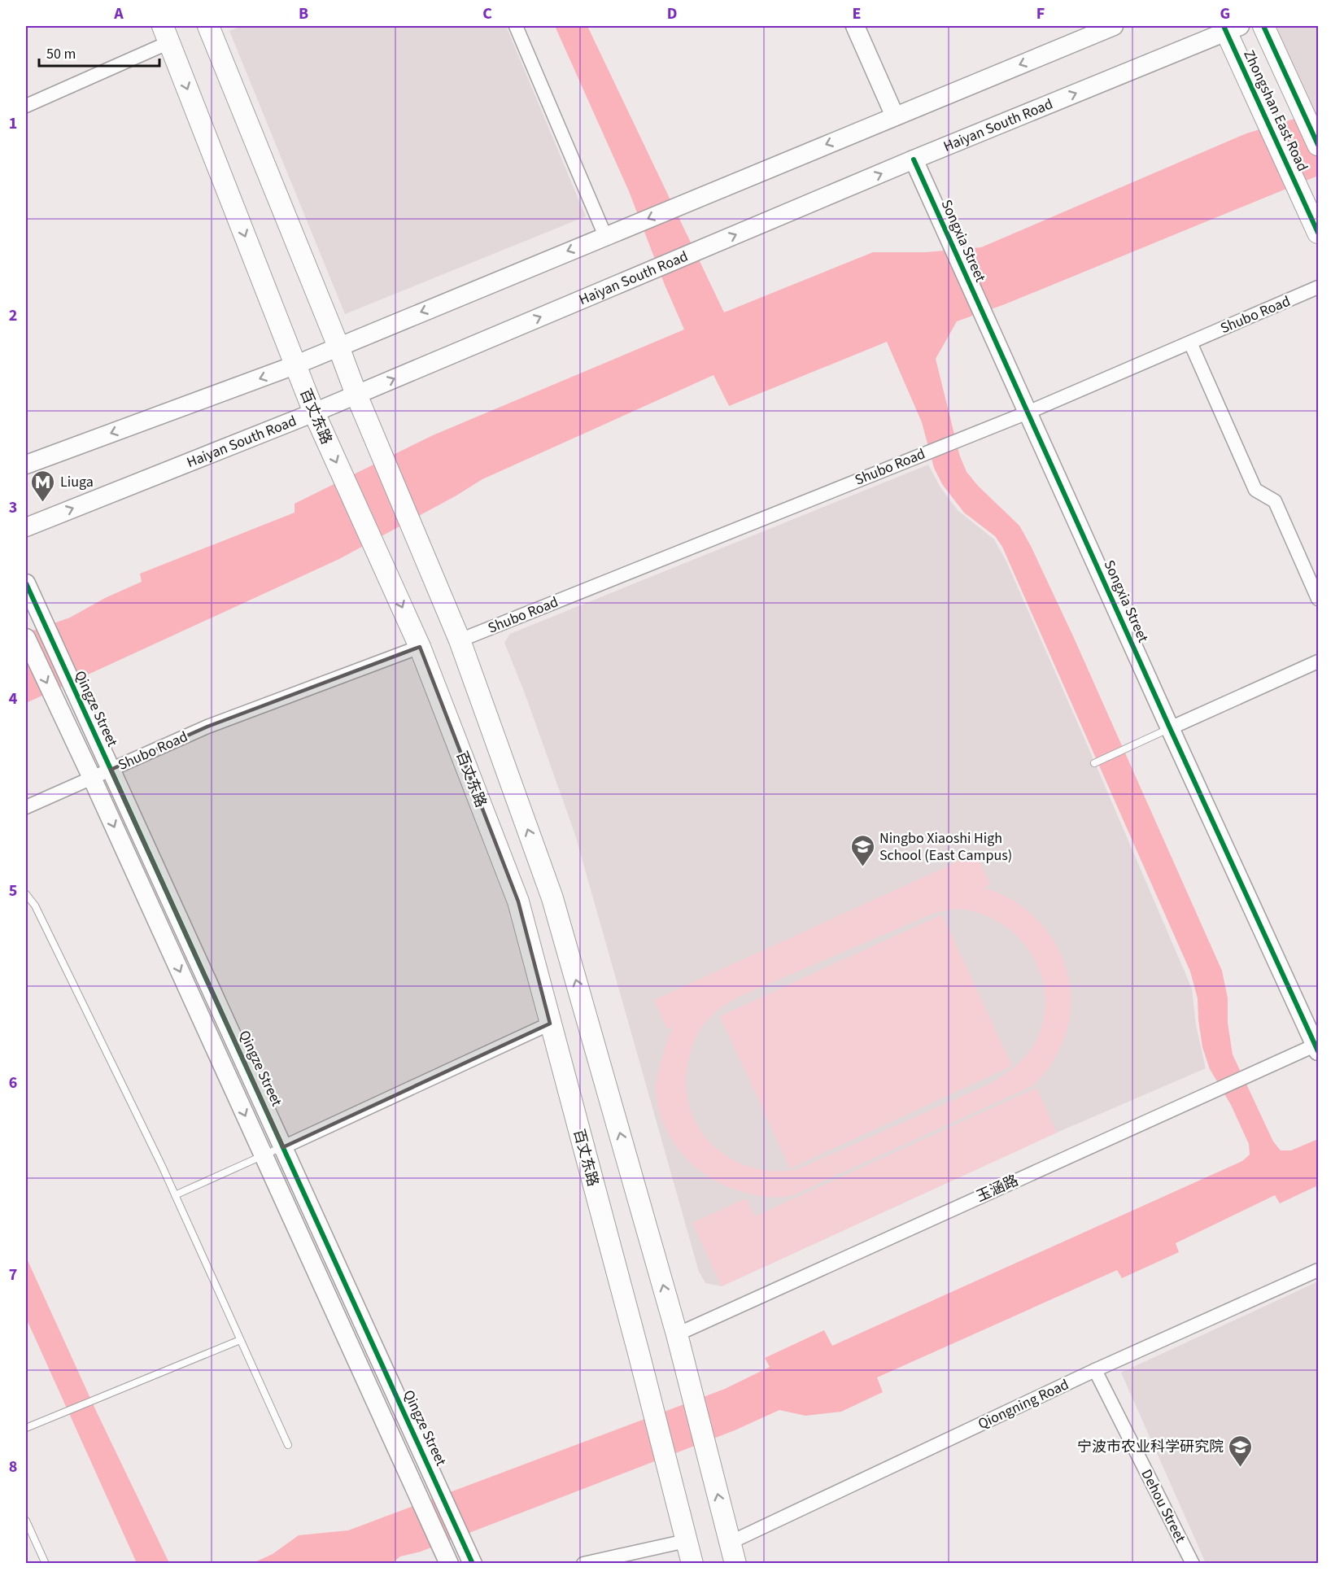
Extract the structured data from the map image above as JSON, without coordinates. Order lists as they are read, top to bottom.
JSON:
{
  "streets": {
    "main road": ["Zhongshan East Road", "百丈东路"],
    "street": [
      "Haiyan South Road",
      "Songxia Street",
      "Shubo Road",
      "Qingze Street",
      "玉涵路",
      "Qiongning Road",
      "Dehou Street"
    ]
  },
  "crossings": [
    ["Zhongshan East Road", "Haiyan South Road"],
    ["Haiyan South Road", "Songxia Street"],
    ["Haiyan South Road", "百丈东路"],
    ["Songxia Street", "Shubo Road"],
    ["Songxia Street", "玉涵路"],
    ["Shubo Road", "百丈东路"],
    ["Shubo Road", "Qingze Street"],
    ["Qiongning Road", "Dehou Street"]
  ],
  "places": {
    "metro station": ["Liuga"],
    "school or university": ["Ningbo Xiaoshi High School (East Campus)", "宁波市农业科学研究院"]
  },
  "scale_bar": "50 m",
  "grid": {
    "columns": [
      "A",
      "B",
      "C",
      "D",
      "E",
      "F",
      "G"
    ],
    "rows": [
      "1",
      "2",
      "3",
      "4",
      "5",
      "6",
      "7",
      "8"
    ]
  }
}
